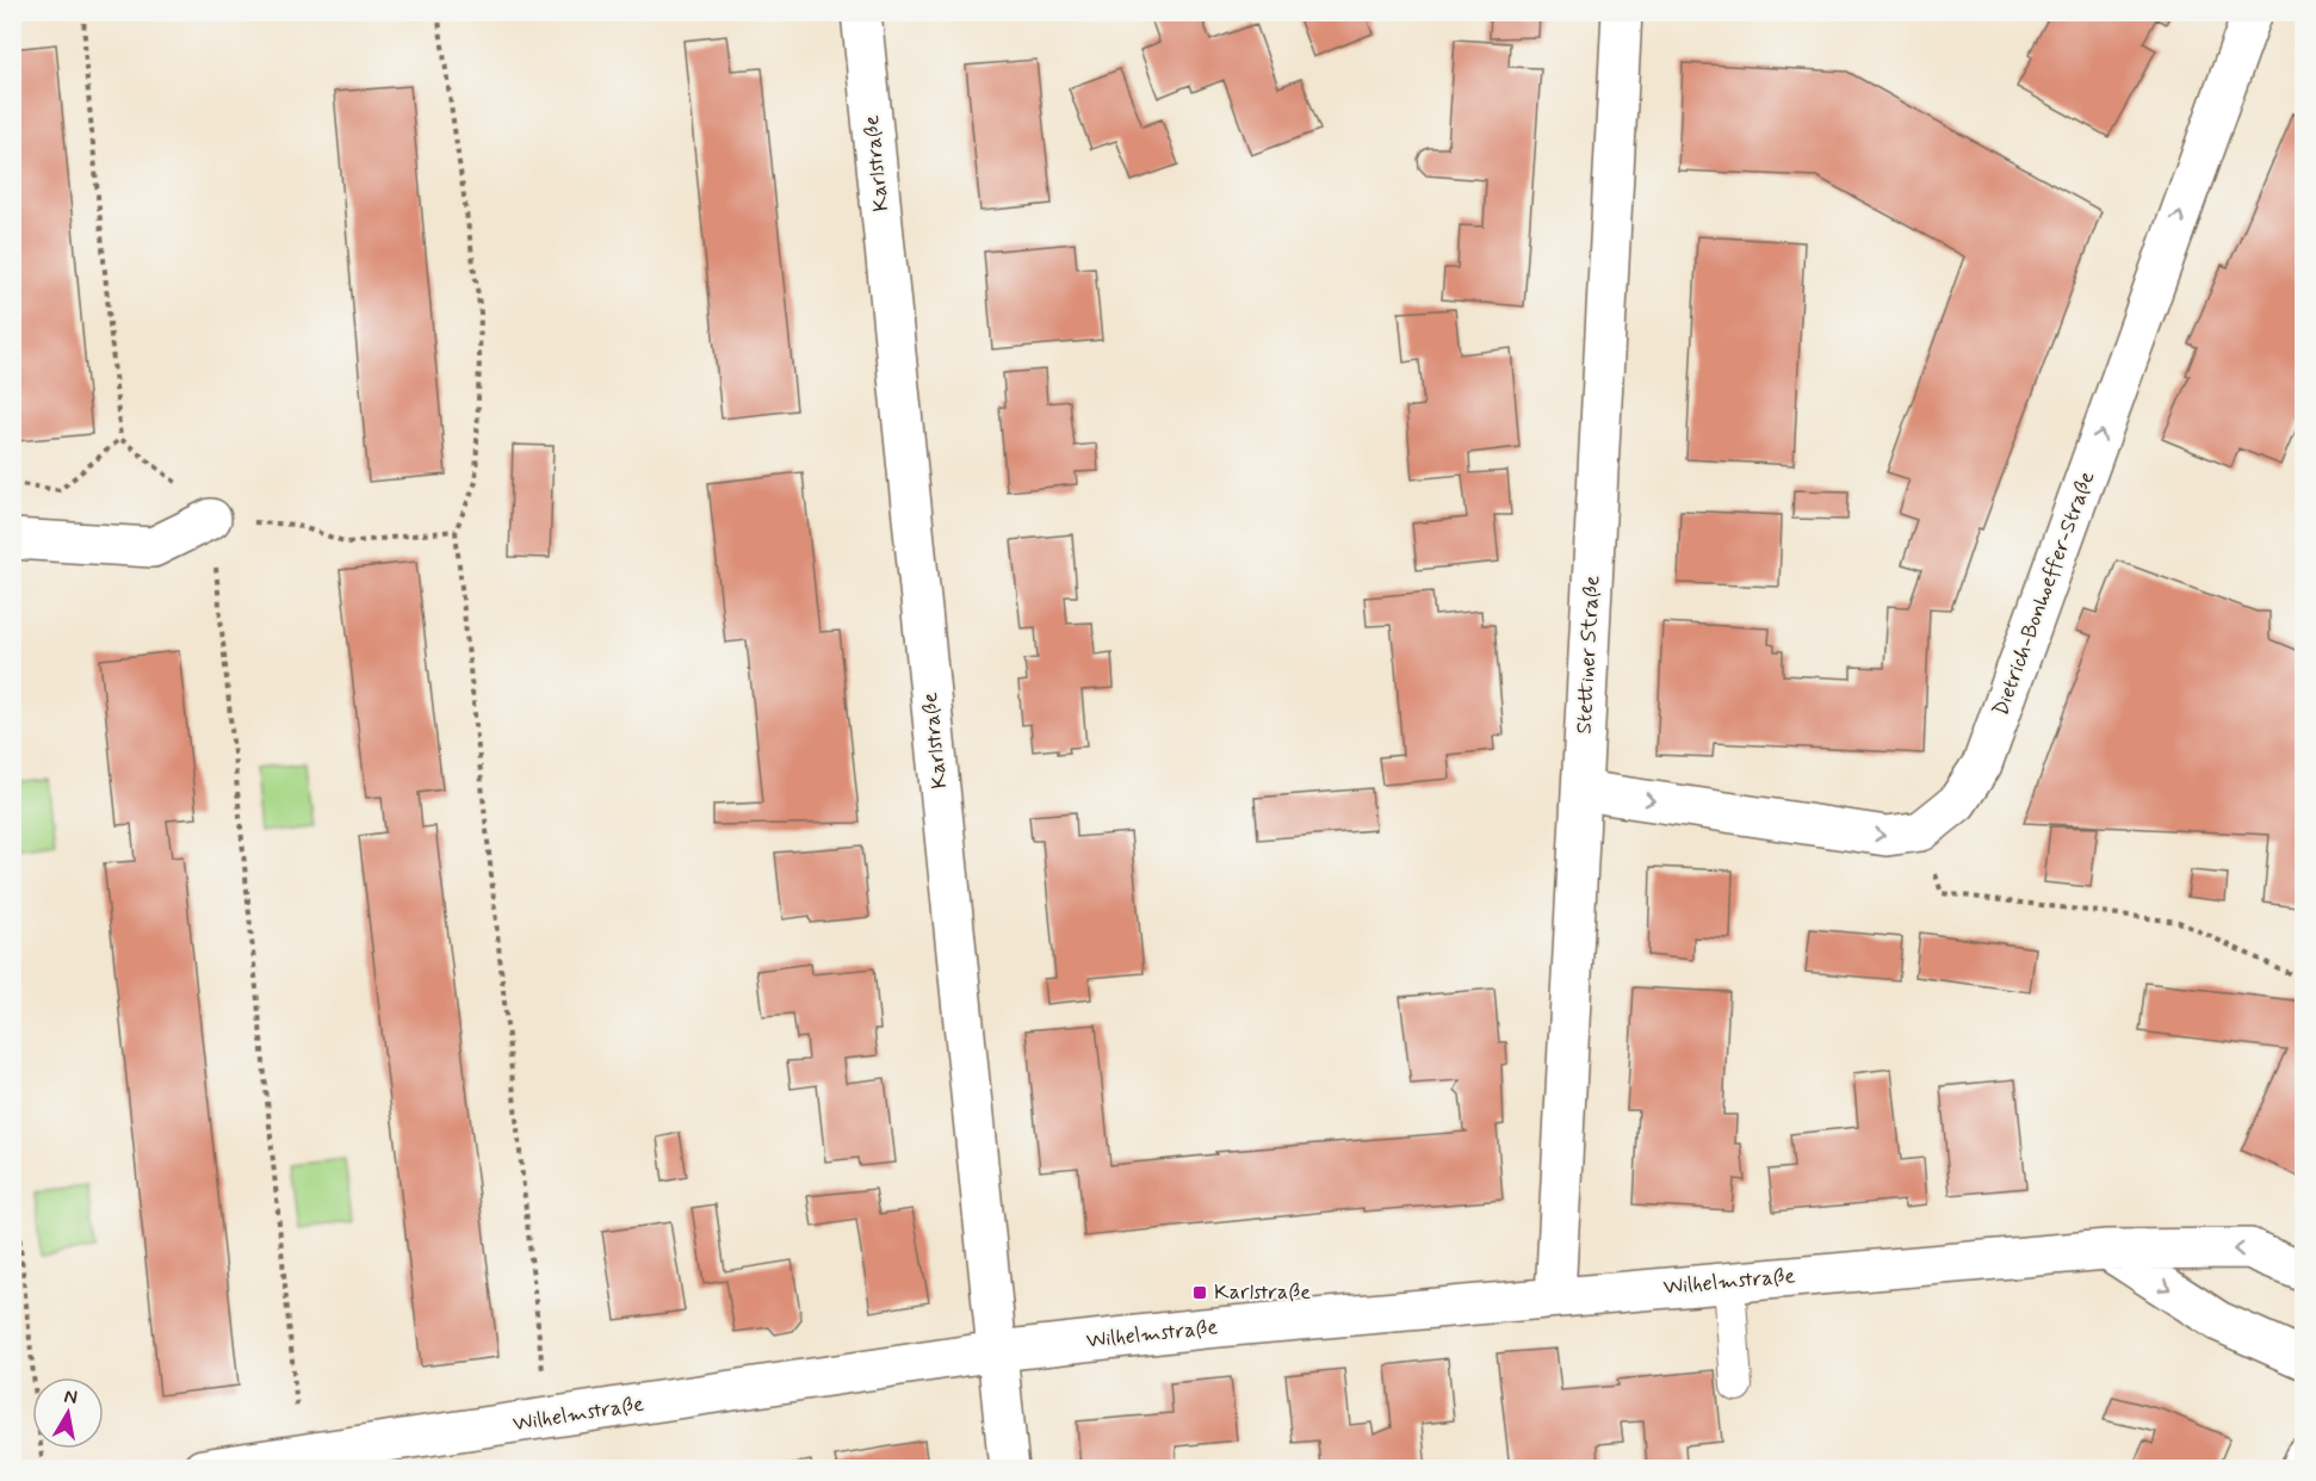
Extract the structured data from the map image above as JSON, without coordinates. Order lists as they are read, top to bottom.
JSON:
{
  "streets": {
    "street": [
      "Karlstraße",
      "Dietrich-Bonhoeffer-Straße",
      "Stettiner Straße",
      "Wilhelmstraße"
    ]
  },
  "crossings": [
    ["Karlstraße", "Wilhelmstraße"],
    ["Stettiner Straße", "Wilhelmstraße"]
  ],
  "one_way": ["Dietrich-Bonhoeffer-Straße"],
  "places": {
    "transit": ["Karlstraße"]
  },
  "north": "top"
}
